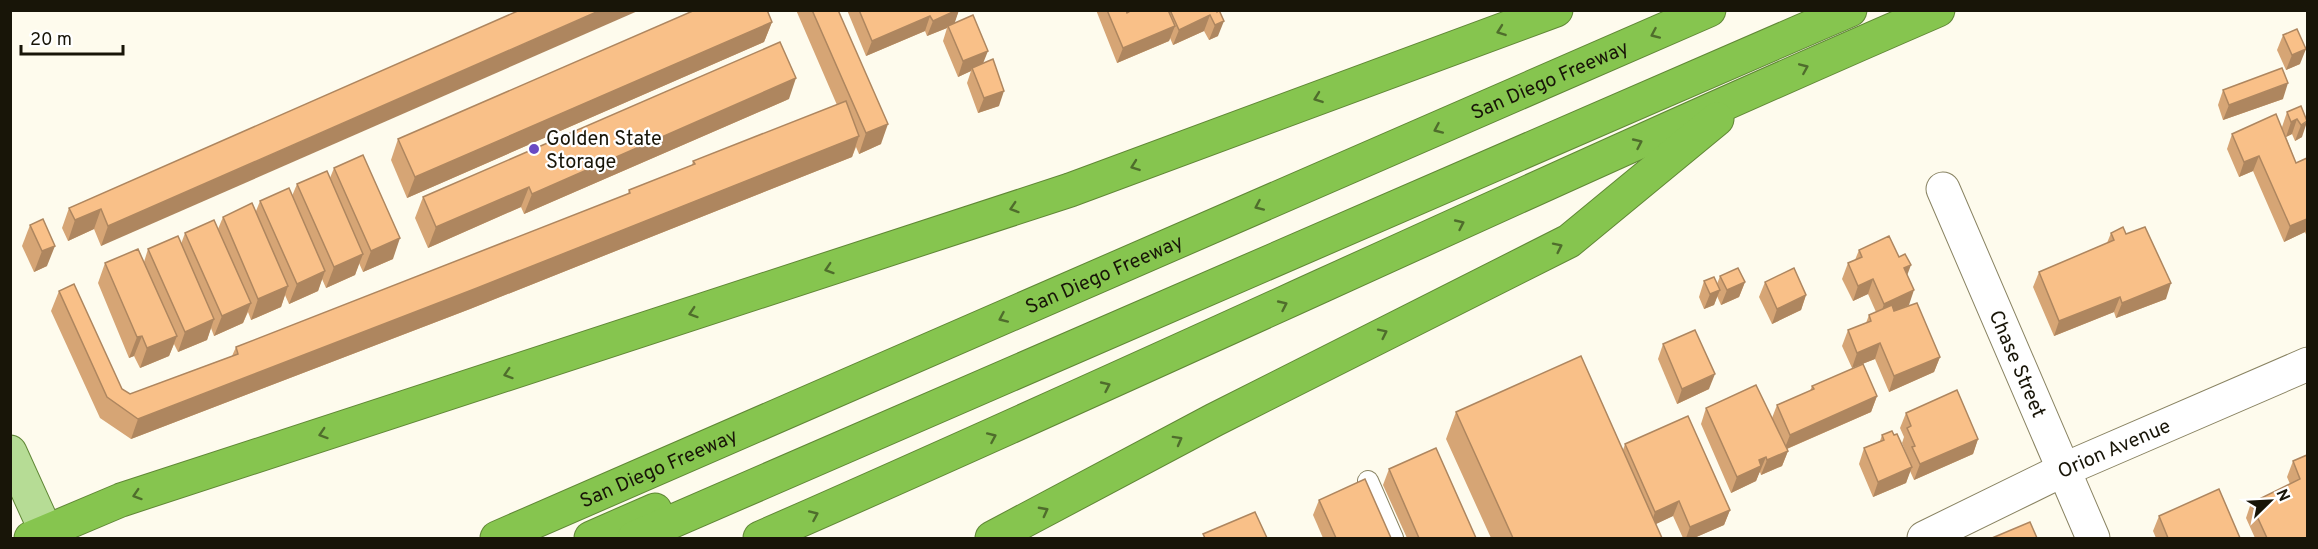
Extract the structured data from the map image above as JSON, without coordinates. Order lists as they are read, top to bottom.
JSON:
{
  "streets": {
    "highway": ["San Diego Freeway"],
    "street": ["Chase Street", "Orion Avenue"]
  },
  "crossings": [
    ["Chase Street", "Orion Avenue"]
  ],
  "places": ["Golden State Storage"],
  "scale_bar": "20 m",
  "north": "top right"
}
